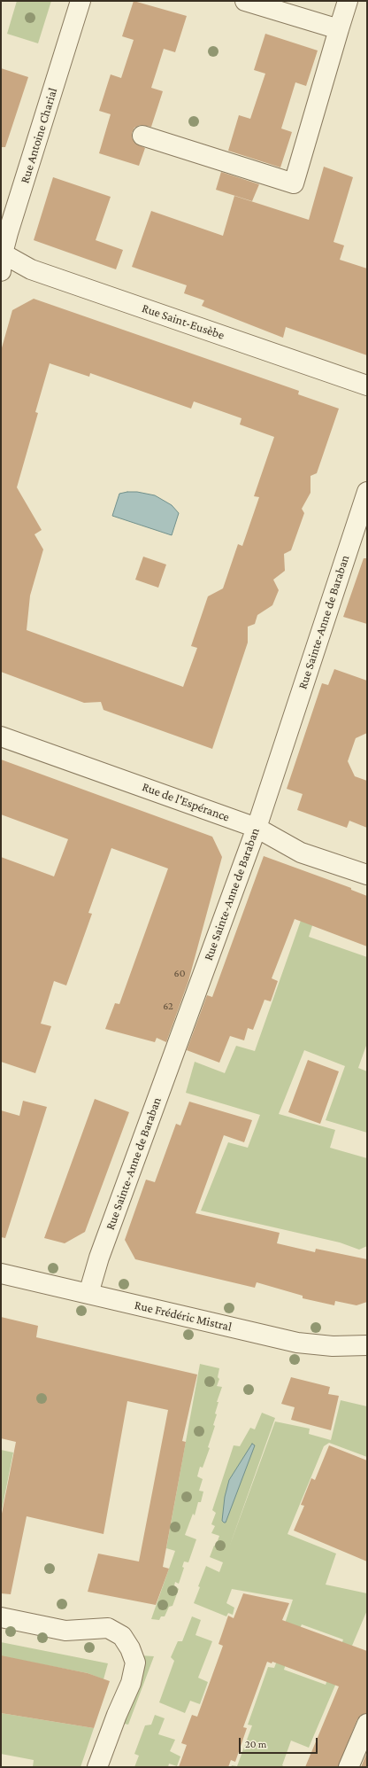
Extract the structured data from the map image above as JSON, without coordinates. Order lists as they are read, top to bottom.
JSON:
{
  "streets": {
    "street": [
      "Rue Antoine Charial",
      "Rue Saint-Eusèbe",
      "Rue Sainte-Anne de Baraban",
      "Rue de l'Espérance",
      "Rue Frédéric Mistral"
    ]
  },
  "crossings": [
    ["Rue Antoine Charial", "Rue Saint-Eusèbe"],
    ["Rue Sainte-Anne de Baraban", "Rue de l'Espérance"],
    ["Rue Sainte-Anne de Baraban", "Rue Frédéric Mistral"]
  ],
  "house_numbers": ["60", "62"],
  "scale_bar": "20 m"
}
